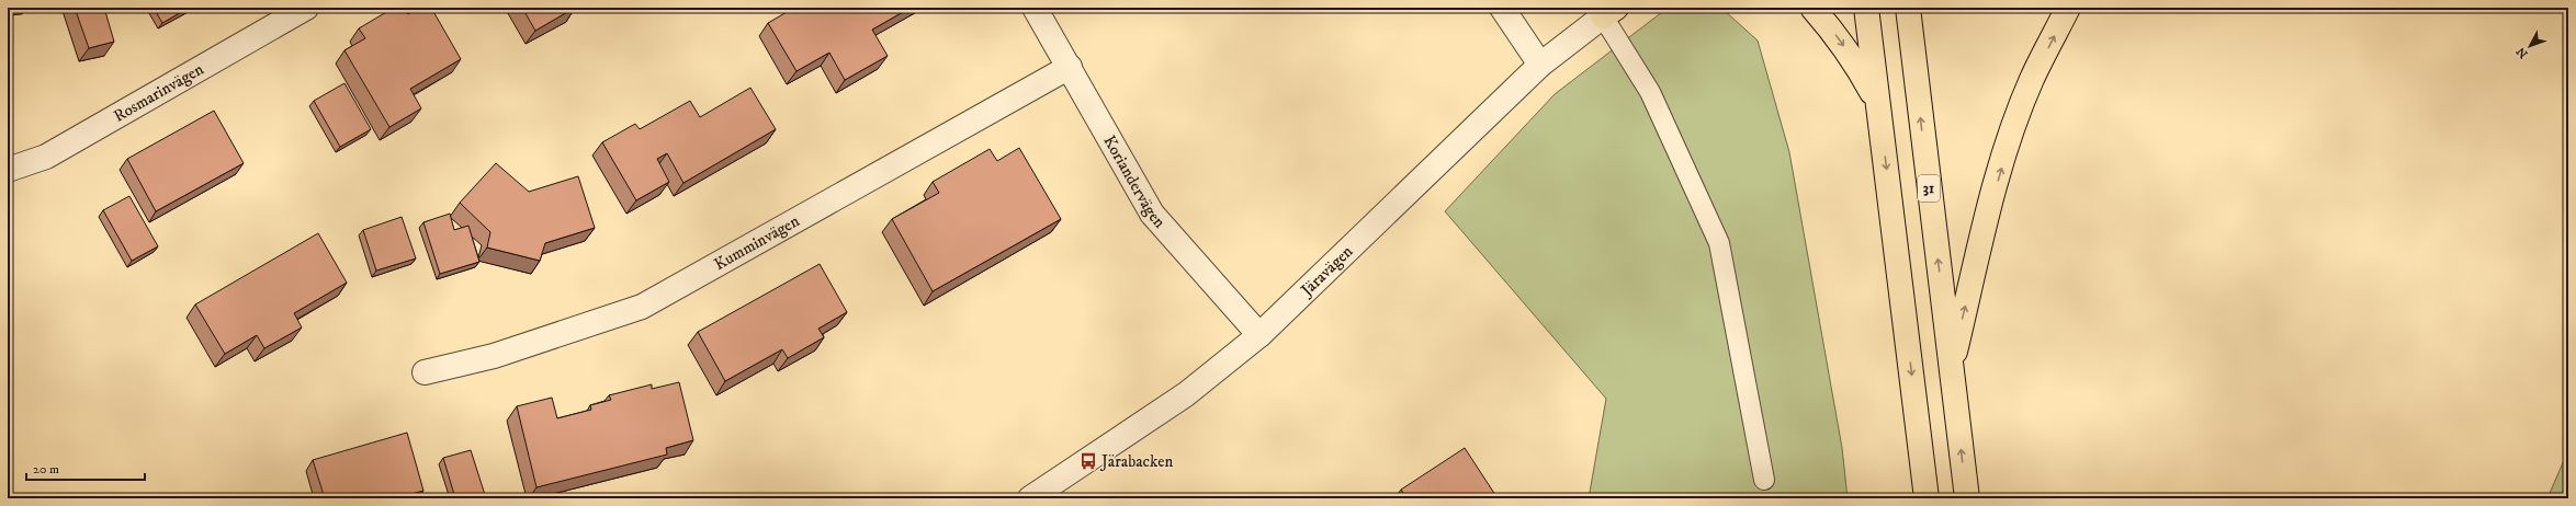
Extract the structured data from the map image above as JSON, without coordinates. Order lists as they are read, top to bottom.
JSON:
{
  "streets": {
    "highway": ["31"],
    "street": [
      "Rosmarinvägen",
      "Koriandervägen",
      "Kumminvägen",
      "Järavägen"
    ]
  },
  "crossings": [
    ["Koriandervägen", "Kumminvägen"],
    ["Koriandervägen", "Järavägen"]
  ],
  "places": {
    "bus stop": ["Järabacken"]
  },
  "scale_bar": "20 m",
  "north": "bottom left"
}
